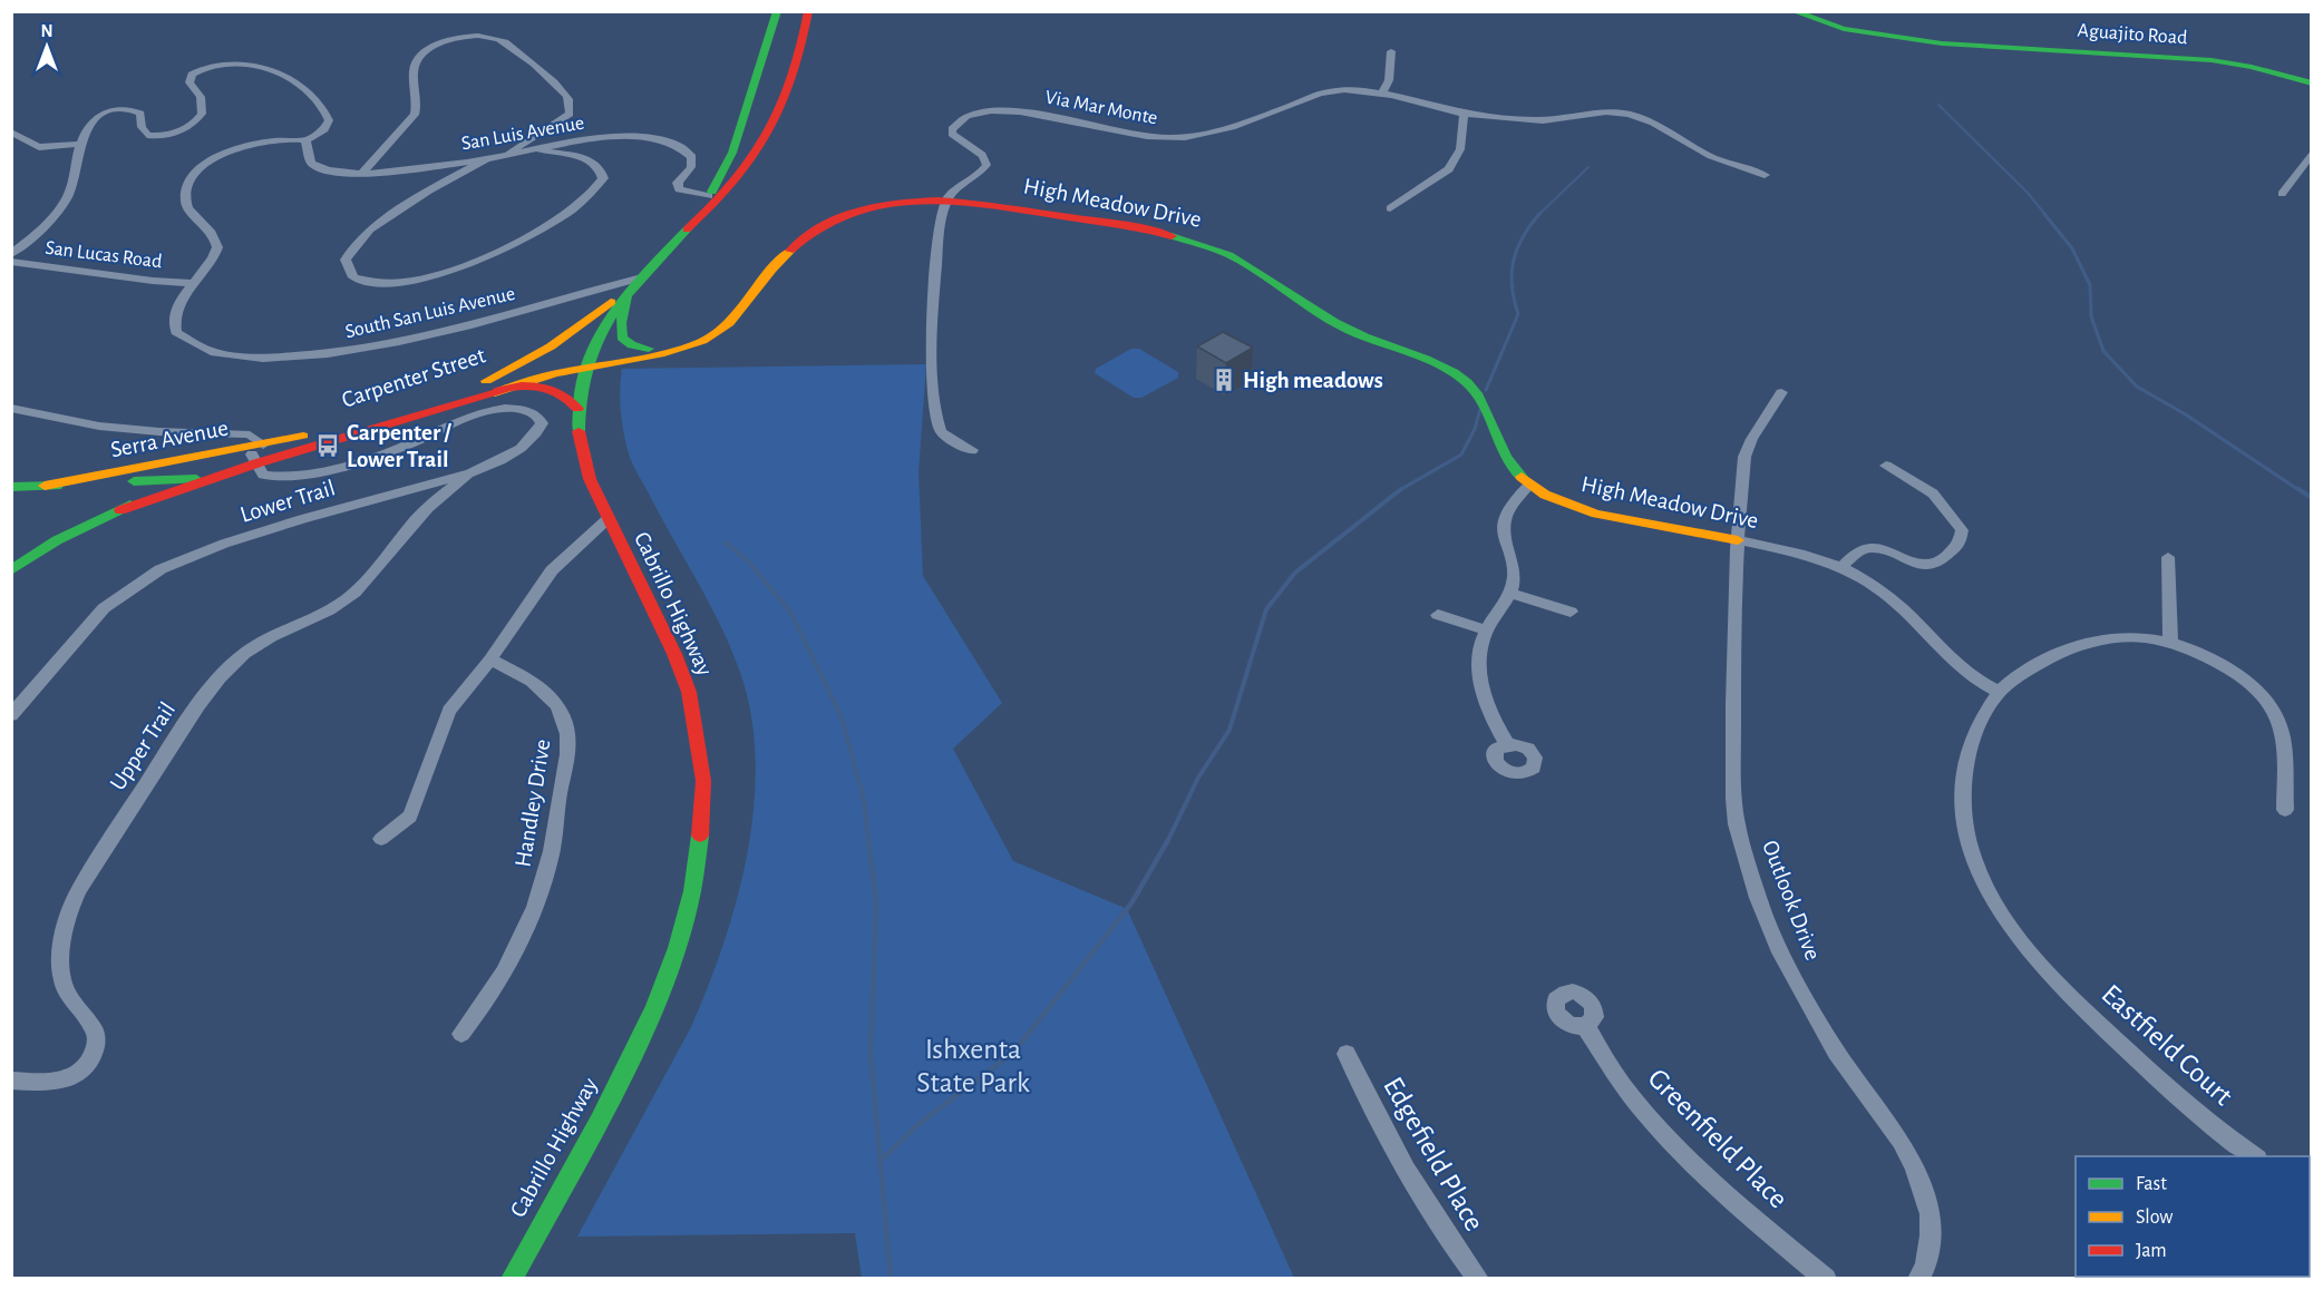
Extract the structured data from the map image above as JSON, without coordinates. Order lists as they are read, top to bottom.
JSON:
{
  "streets": {
    "main road": [
      "Aguajito Road",
      "High Meadow Drive",
      "Carpenter Street",
      "Serra Avenue",
      "Cabrillo Highway"
    ],
    "street": [
      "Via Mar Monte",
      "San Luis Avenue",
      "San Lucas Road",
      "South San Luis Avenue",
      "Lower Trail",
      "Upper Trail",
      "Handley Drive",
      "Outlook Drive",
      "Eastfield Court",
      "Greenfield Place",
      "Edgefield Place"
    ]
  },
  "crossings": [
    ["Via Mar Monte", "High Meadow Drive"],
    ["Via Mar Monte", "Carpenter Street"],
    ["San Luis Avenue", "South San Luis Avenue"],
    ["San Luis Avenue", "Cabrillo Highway"],
    ["High Meadow Drive", "Carpenter Street"],
    ["High Meadow Drive", "Outlook Drive"],
    ["High Meadow Drive", "Eastfield Court"],
    ["San Lucas Road", "South San Luis Avenue"],
    ["South San Luis Avenue", "Cabrillo Highway"],
    ["Carpenter Street", "Serra Avenue"],
    ["Carpenter Street", "Lower Trail"],
    ["Carpenter Street", "Cabrillo Highway"],
    ["Serra Avenue", "Lower Trail"],
    ["Lower Trail", "Upper Trail"]
  ],
  "parks": ["Ishxenta State Park"],
  "places": {
    "building": ["High meadows"],
    "bus stop": ["Carpenter / Lower Trail"]
  },
  "legend": ["Fast", "Slow", "Jam"],
  "north": "top"
}
